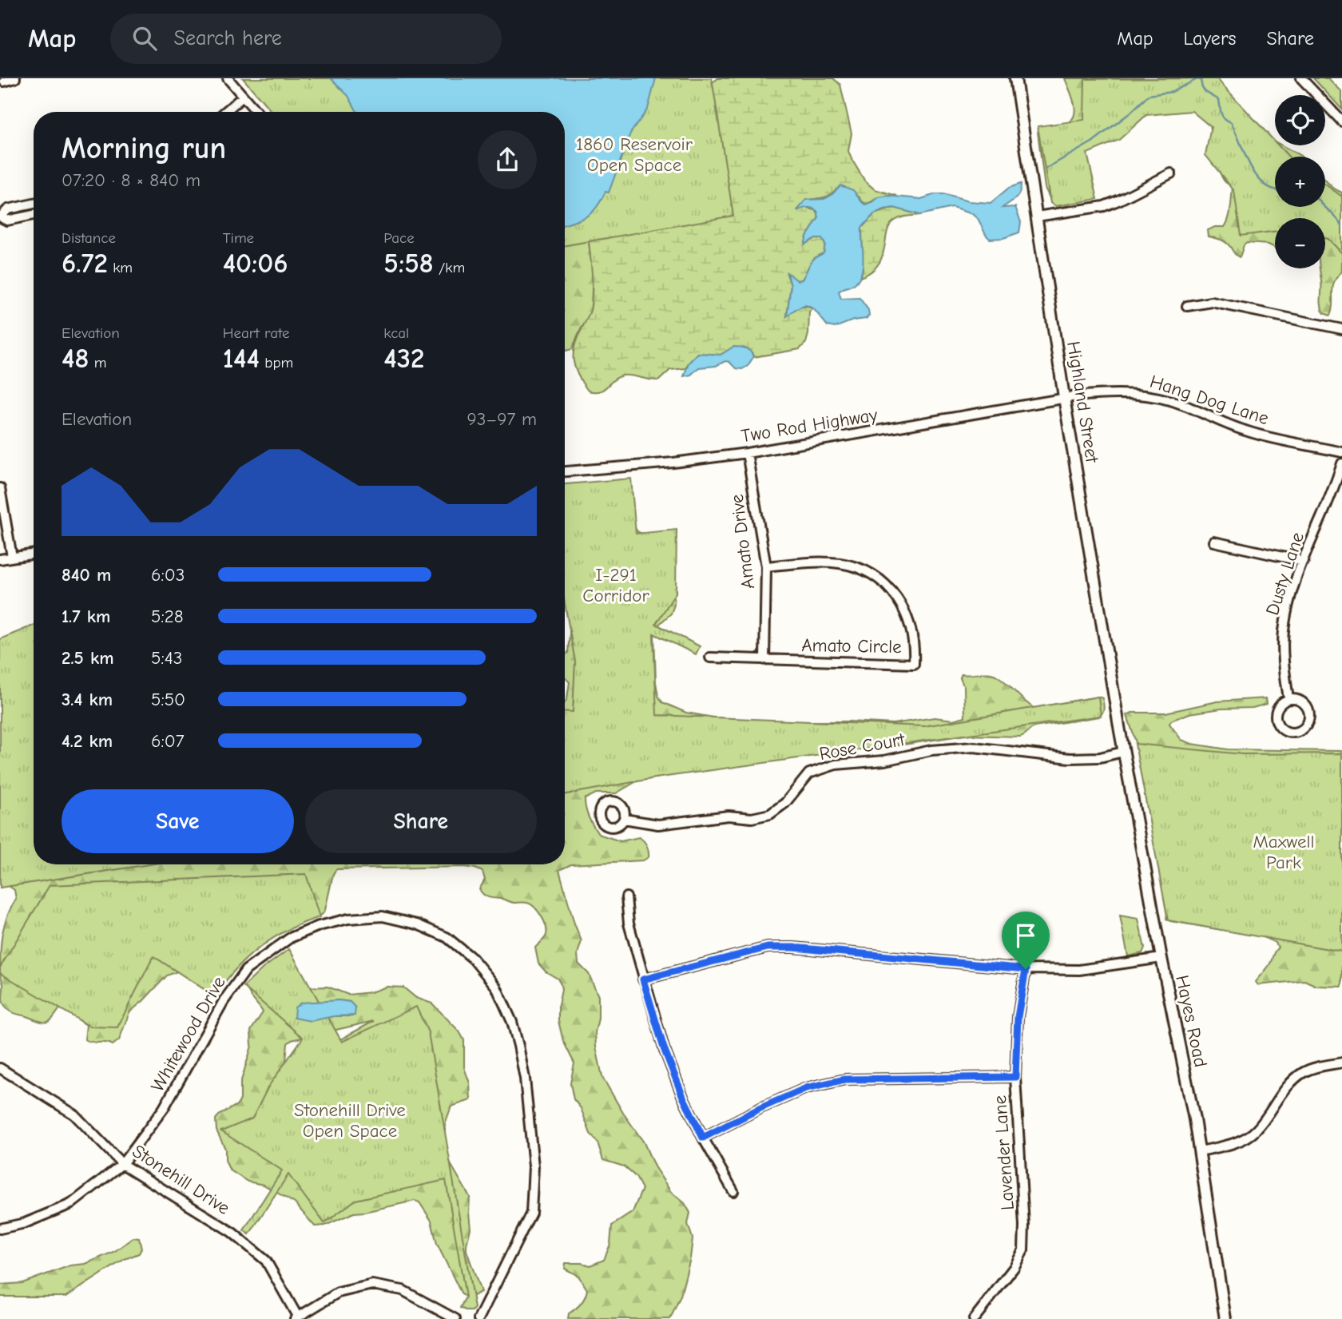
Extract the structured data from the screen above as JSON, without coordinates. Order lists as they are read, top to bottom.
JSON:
{
  "streets": {
    "main road": ["Highland Street", "Hayes Road"],
    "street": [
      "Hang Dog Lane",
      "Two Rod Highway",
      "Amato Drive",
      "Dusty Lane",
      "Amato Circle",
      "Rose Court",
      "Whitewood Drive",
      "Lavender Lane",
      "Stonehill Drive"
    ]
  },
  "crossings": [
    ["Hang Dog Lane", "Highland Street"],
    ["Hang Dog Lane", "Two Rod Highway"],
    ["Highland Street", "Two Rod Highway"],
    ["Highland Street", "Hayes Road"],
    ["Two Rod Highway", "Amato Drive"],
    ["Amato Drive", "Amato Circle"],
    ["Rose Court", "Hayes Road"],
    ["Whitewood Drive", "Stonehill Drive"]
  ],
  "parks": [
    "1860 Reservoir Open Space",
    "I-291 Corridor",
    "Maxwell Park",
    "Stonehill Drive Open Space"
  ],
  "page": {
    "header": "Map",
    "search": "Search here",
    "nav": ["Map", "Layers", "Share"],
    "map_buttons": ["+", "−"],
    "heading": ["Morning run", "07:20 · 8 × 840 m"],
    "stats": [
      ["Distance", "6.72 km"],
      ["Time", "40:06"],
      ["Pace", "5:58 /km"],
      ["Elevation", "48 m"],
      ["Heart rate", "144 bpm"],
      ["kcal", "432"]
    ],
    "chart": ["Elevation", "93–97 m"],
    "list": [
      {
        "name": "840 m",
        "note": "6:03"
      },
      {
        "name": "1.7 km",
        "note": "5:28"
      },
      {
        "name": "2.5 km",
        "note": "5:43"
      },
      {
        "name": "3.4 km",
        "note": "5:50"
      },
      {
        "name": "4.2 km",
        "note": "6:07"
      }
    ],
    "buttons": ["Save", "Share"]
  }
}
